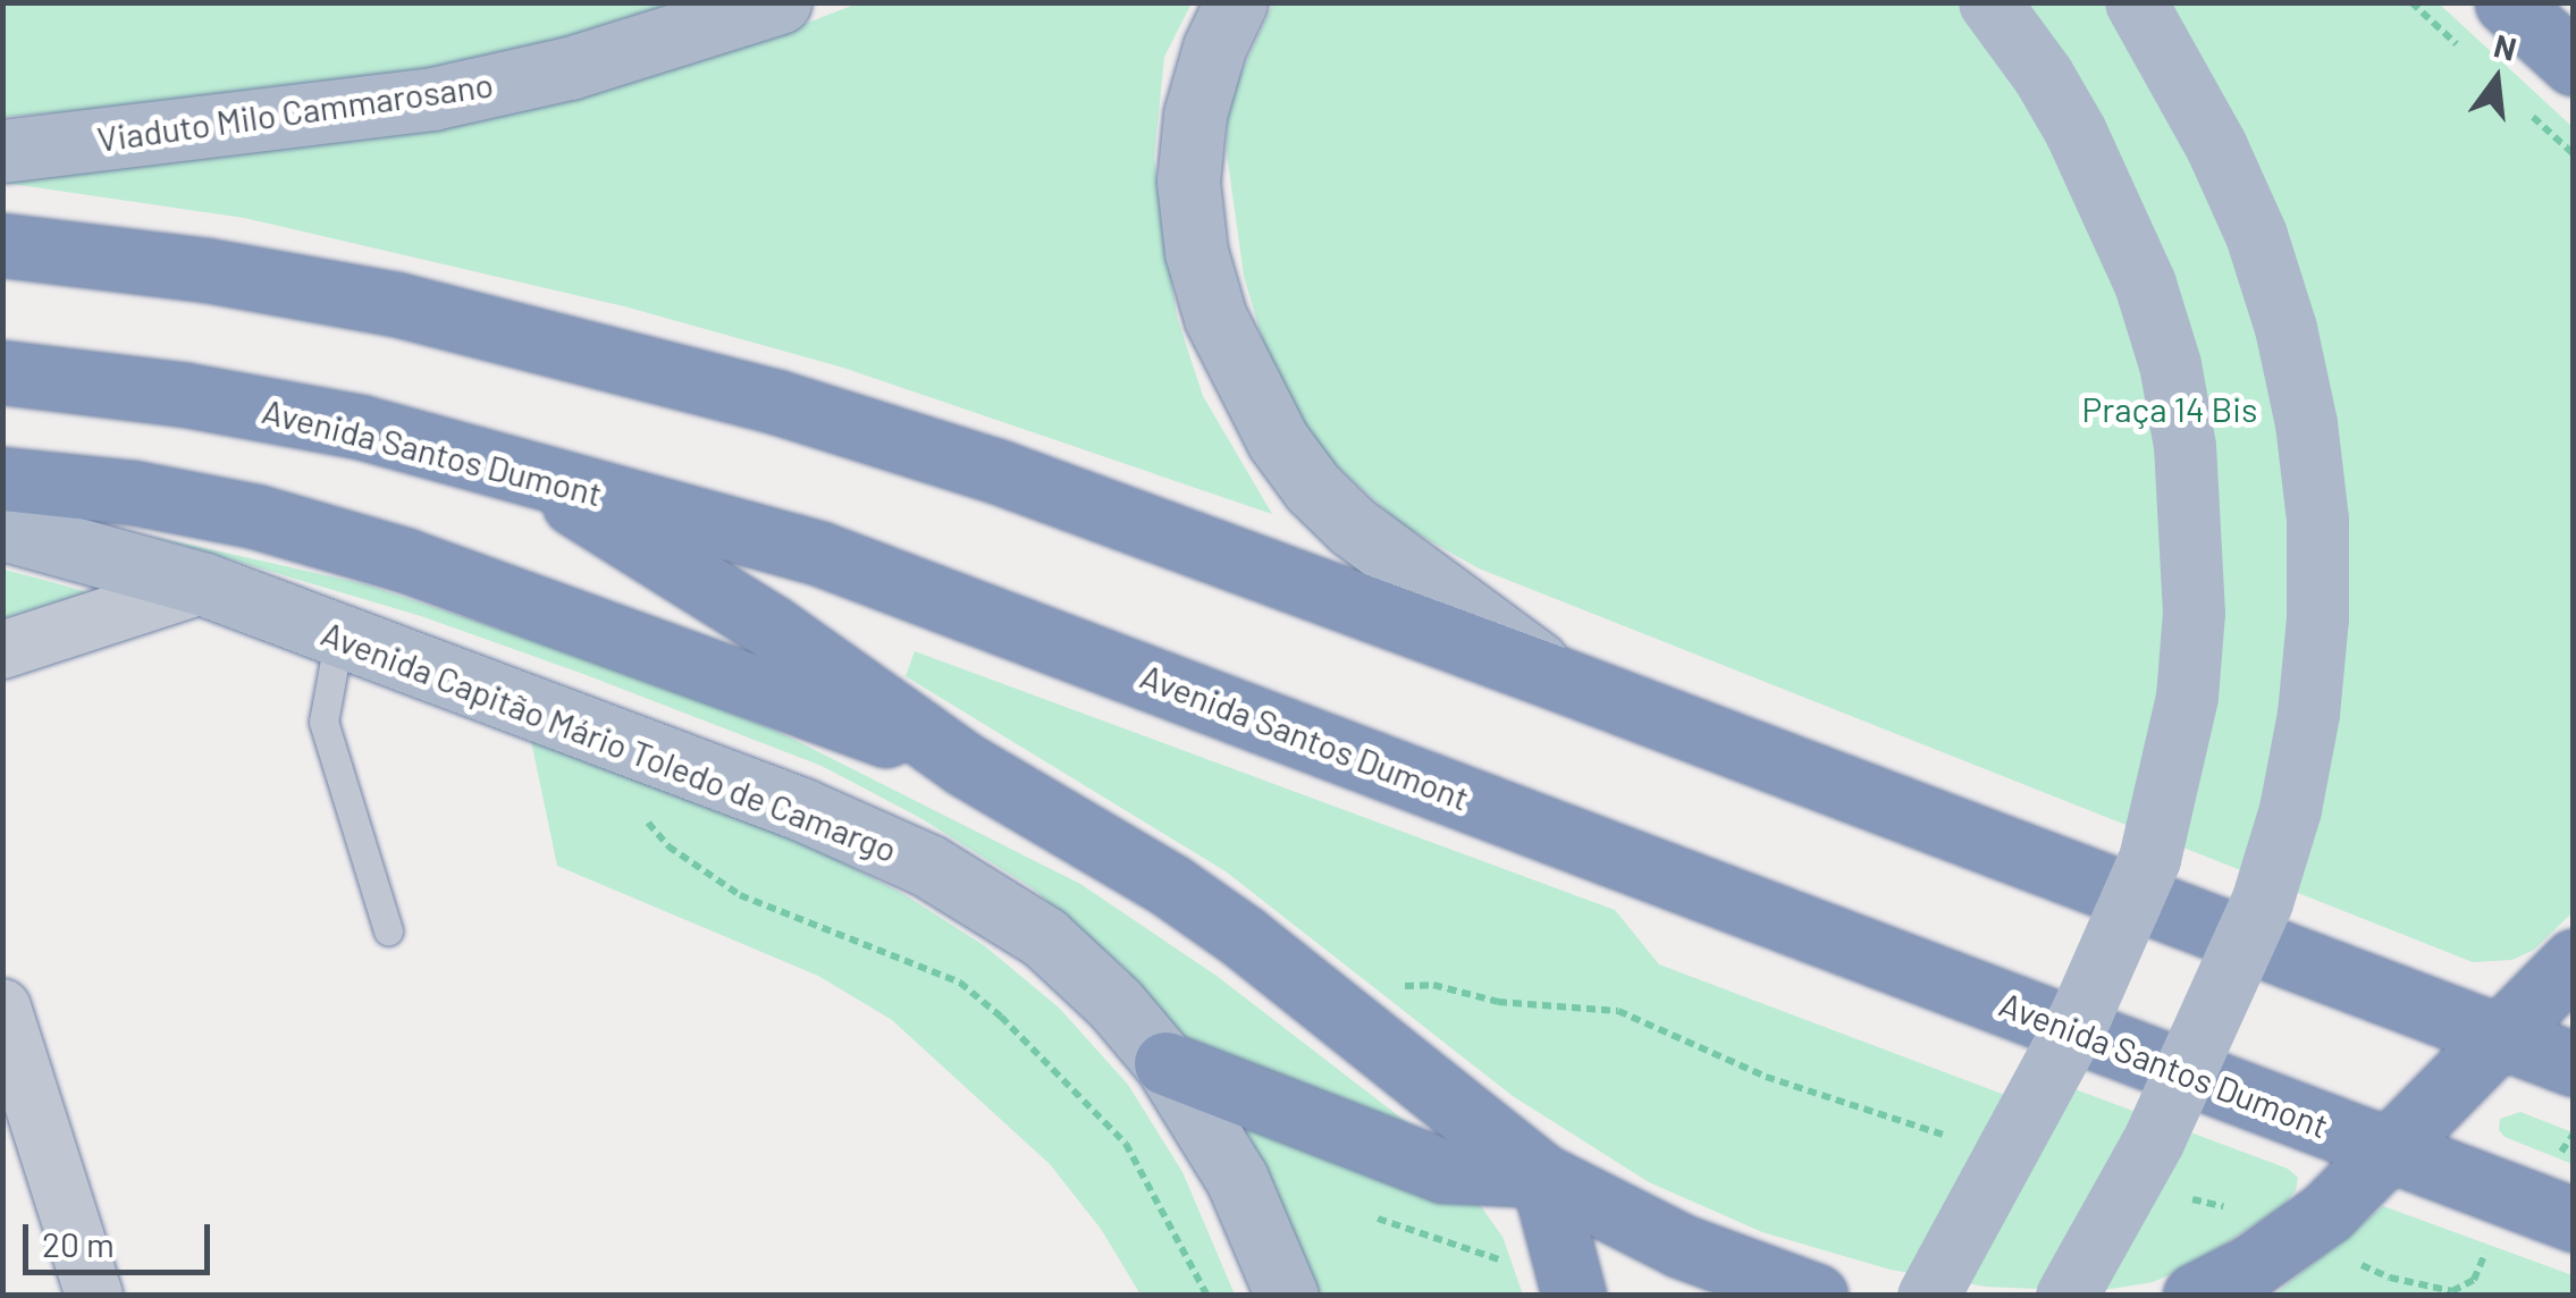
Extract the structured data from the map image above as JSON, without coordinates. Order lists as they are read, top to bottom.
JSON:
{
  "streets": {
    "highway": ["Avenida Santos Dumont"],
    "main road": ["Viaduto Milo Cammarosano", "Avenida Capitão Mário Toledo de Camargo"]
  },
  "parks": ["Praça 14 Bis"],
  "scale_bar": "20 m",
  "north": "top"
}
